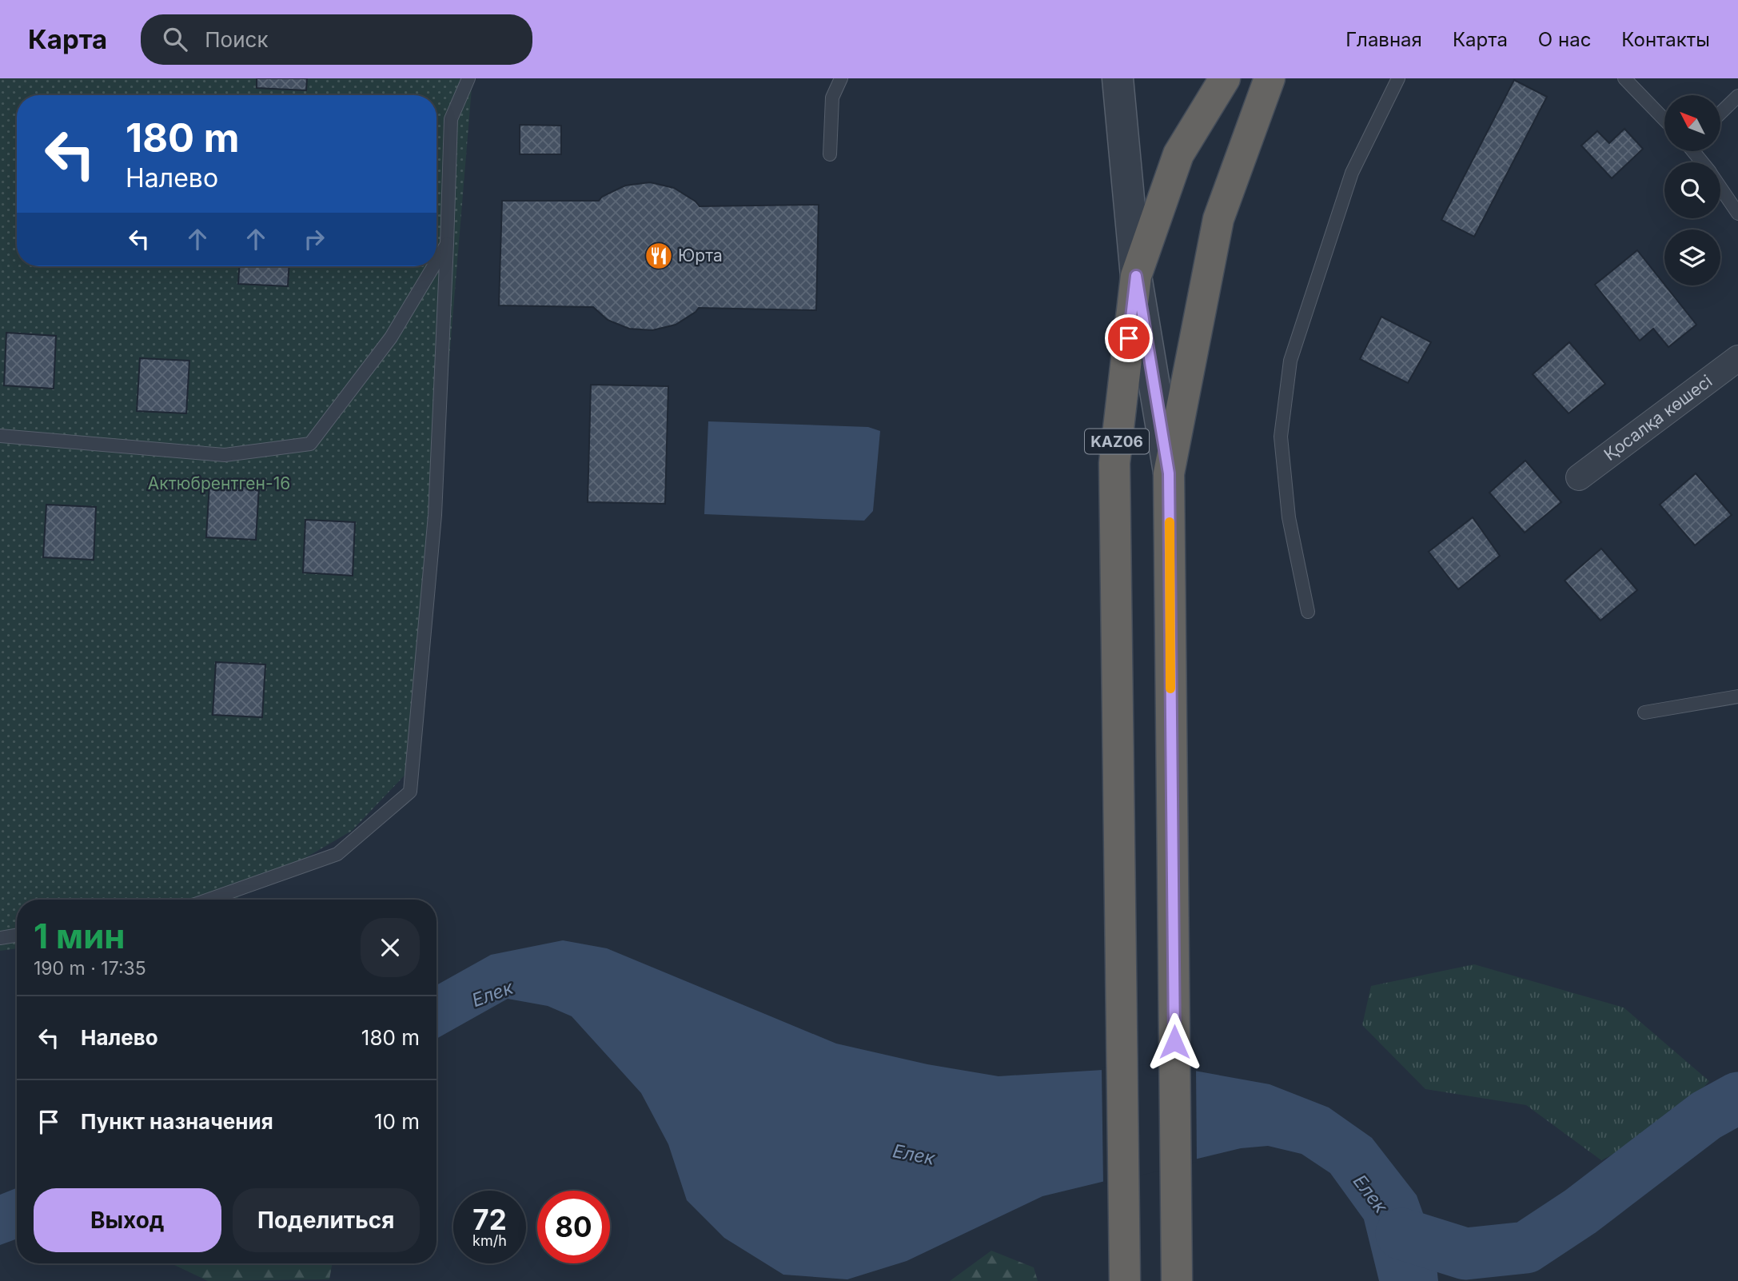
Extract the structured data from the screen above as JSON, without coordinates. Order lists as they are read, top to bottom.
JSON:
{
  "streets": {
    "highway": ["KАZ06"],
    "street": ["Қосалқа көшесі"]
  },
  "water": ["Елек"],
  "parks": ["Актюбрентген-16"],
  "places": {
    "restaurant": ["Юрта"]
  },
  "north": "top left",
  "page": {
    "header": "Карта",
    "search": "Поиск",
    "nav": [
      "Главная",
      "Карта",
      "О нас",
      "Контакты"
    ],
    "turn": ["180 m", "Налево"],
    "heading": ["1 мин", "190 m · 17:35"],
    "list": [
      {
        "name": "Налево",
        "value": "180 m"
      },
      {
        "name": "Пункт назначения",
        "value": "10 m"
      }
    ],
    "buttons": ["Выход", "Поделиться"],
    "speed": "72 km/h",
    "limit": "80"
  }
}
